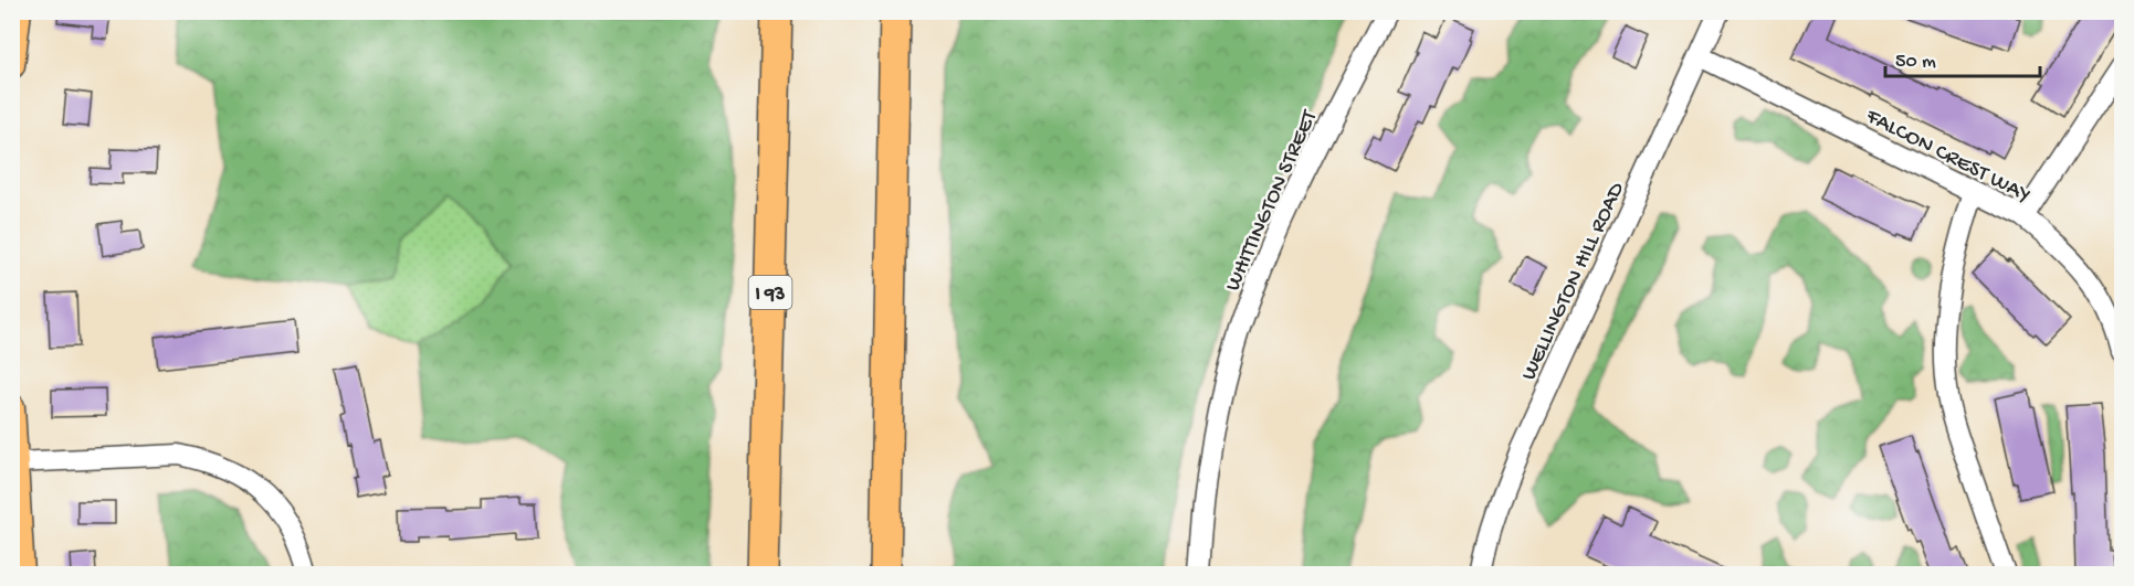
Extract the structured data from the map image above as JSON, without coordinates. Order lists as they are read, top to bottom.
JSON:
{
  "streets": {
    "highway": ["I 93"],
    "street": ["FALCON CREST WAY", "WHITTINGTON STREET", "WELLINGTON HILL ROAD"]
  },
  "crossings": [
    ["FALCON CREST WAY", "WELLINGTON HILL ROAD"]
  ],
  "scale_bar": "50 m"
}
